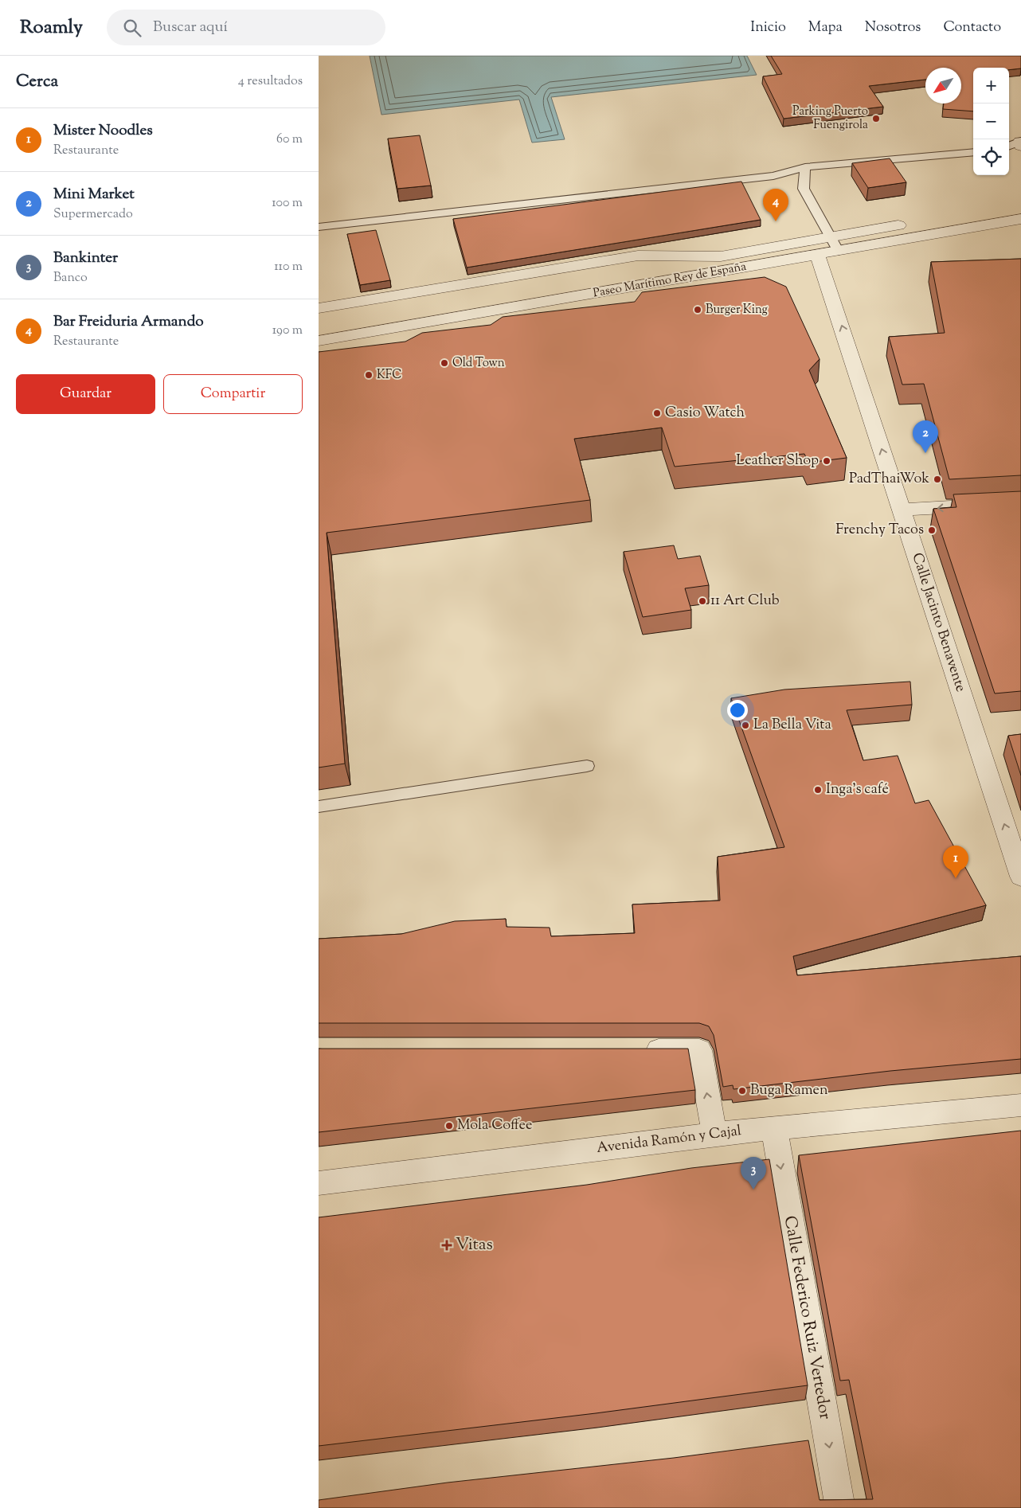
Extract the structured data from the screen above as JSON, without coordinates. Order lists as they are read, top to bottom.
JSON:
{
  "streets": {
    "street": [
      "Paseo Marítimo Rey de España",
      "Calle Jacinto Benavente",
      "Avenida Ramón y Cajal",
      "Calle Federico Ruiz Vertedor"
    ]
  },
  "crossings": [
    ["Paseo Marítimo Rey de España", "Calle Jacinto Benavente"],
    ["Avenida Ramón y Cajal", "Calle Federico Ruiz Vertedor"]
  ],
  "one_way": ["Calle Jacinto Benavente", "Calle Federico Ruiz Vertedor"],
  "places": {
    "other": [
      "Parking Puerto Fuengirola",
      "Burger King",
      "Old Town",
      "KFC",
      "Casio Watch",
      "Leather Shop",
      "PadThaiWok",
      "Frenchy Tacos",
      "11 Art Club",
      "La Bella Vita",
      "Inga's café",
      "Buga Ramen",
      "Mola Coffee"
    ],
    "health": ["Vitas"]
  },
  "north": "bottom left",
  "page": {
    "header": "Roamly",
    "search": "Buscar aquí",
    "nav": [
      "Inicio",
      "Mapa",
      "Nosotros",
      "Contacto"
    ],
    "heading": ["Cerca", "4 resultados"],
    "map_buttons": ["+", "−"],
    "list": [
      {
        "mark": "1",
        "name": "Mister Noodles",
        "note": "Restaurante",
        "value": "60 m"
      },
      {
        "mark": "2",
        "name": "Mini Market",
        "note": "Supermercado",
        "value": "100 m"
      },
      {
        "mark": "3",
        "name": "Bankinter",
        "note": "Banco",
        "value": "110 m"
      },
      {
        "mark": "4",
        "name": "Bar Freiduria Armando",
        "note": "Restaurante",
        "value": "190 m"
      }
    ],
    "pins": [
      "4",
      "2",
      "1",
      "3"
    ],
    "buttons": ["Guardar", "Compartir"]
  }
}
